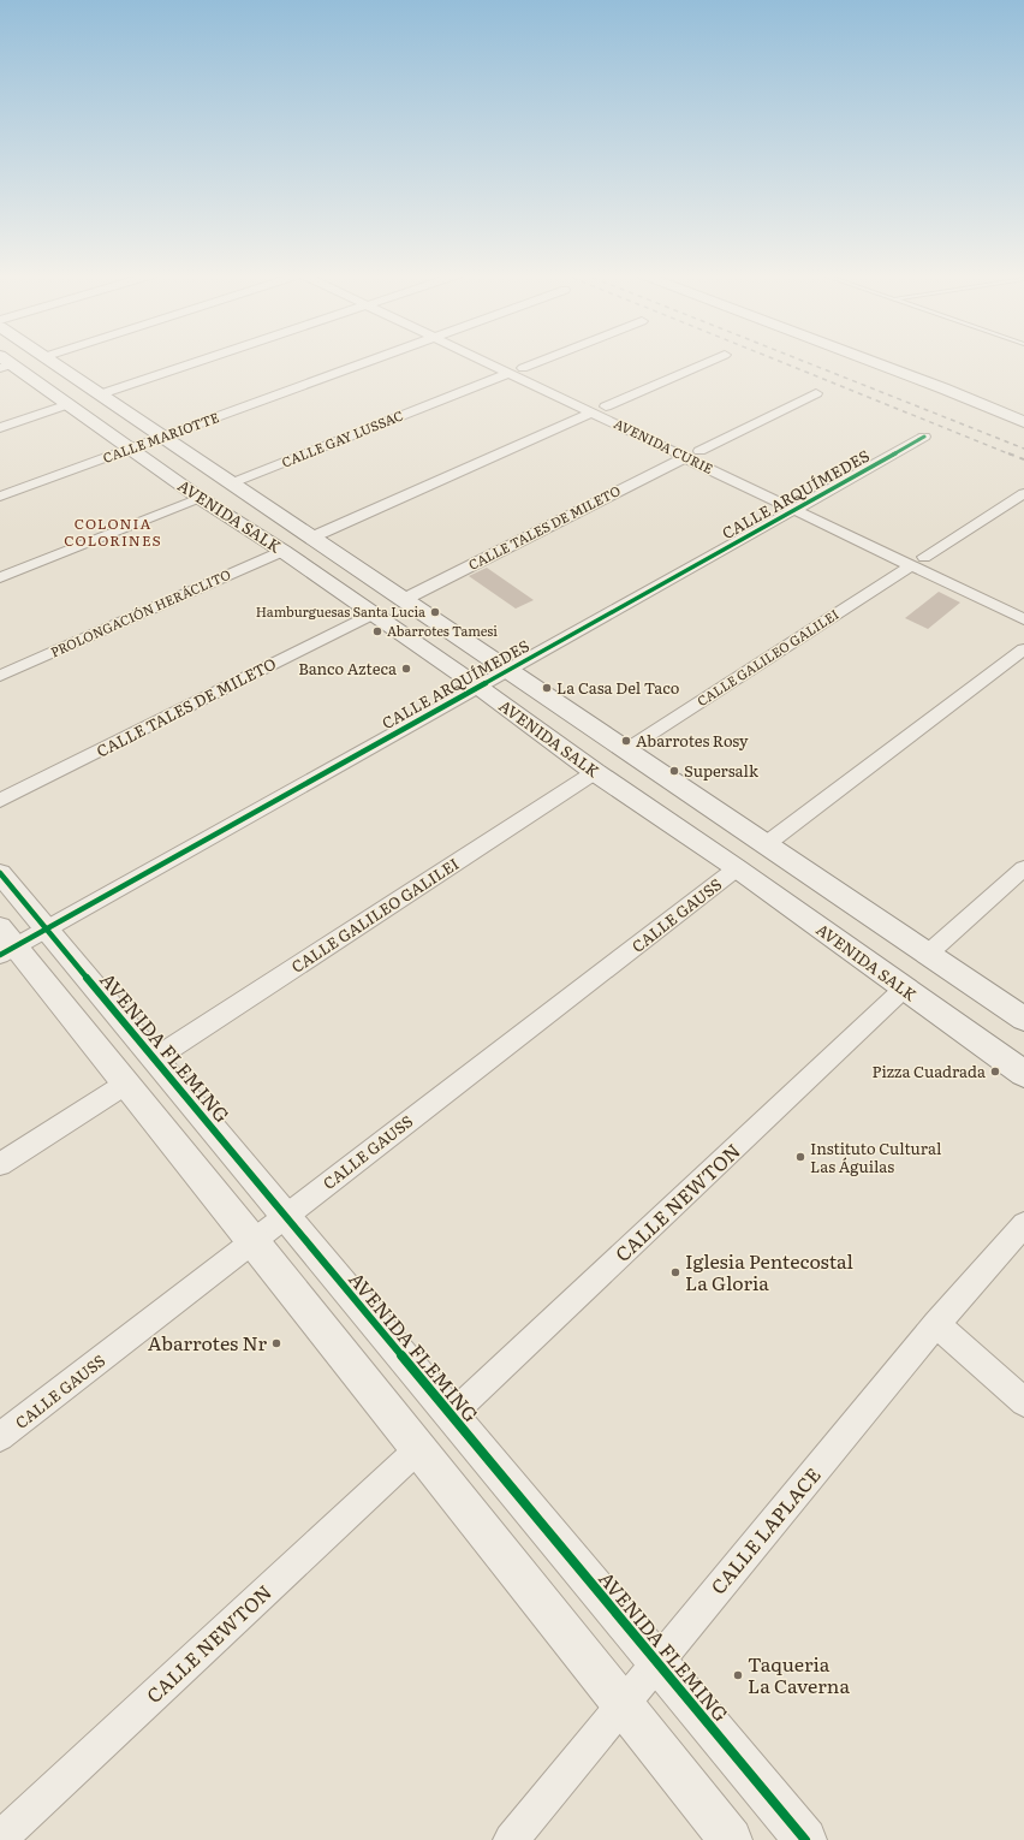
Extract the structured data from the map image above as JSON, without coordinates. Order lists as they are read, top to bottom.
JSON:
{
  "streets": {
    "main road": ["AVENIDA SALK"],
    "street": [
      "CALLE MARIOTTE",
      "CALLE GAY LUSSAC",
      "AVENIDA CURIE",
      "CALLE ARQUÍMEDES",
      "CALLE TALES DE MILETO",
      "PROLONGACIÓN HERÁCLITO",
      "CALLE GALILEO GALILEI",
      "CALLE GAUSS",
      "AVENIDA FLEMING",
      "CALLE NEWTON",
      "CALLE LAPLACE"
    ]
  },
  "crossings": [
    ["CALLE MARIOTTE", "AVENIDA SALK"],
    ["CALLE GAY LUSSAC", "AVENIDA CURIE"],
    ["CALLE GAY LUSSAC", "AVENIDA SALK"],
    ["AVENIDA CURIE", "CALLE ARQUÍMEDES"],
    ["AVENIDA CURIE", "CALLE TALES DE MILETO"],
    ["AVENIDA CURIE", "CALLE GALILEO GALILEI"],
    ["CALLE ARQUÍMEDES", "AVENIDA SALK"],
    ["CALLE ARQUÍMEDES", "AVENIDA FLEMING"],
    ["AVENIDA SALK", "CALLE TALES DE MILETO"],
    ["AVENIDA SALK", "PROLONGACIÓN HERÁCLITO"],
    ["AVENIDA SALK", "CALLE GALILEO GALILEI"],
    ["AVENIDA SALK", "CALLE GAUSS"],
    ["AVENIDA SALK", "CALLE NEWTON"],
    ["CALLE GALILEO GALILEI", "AVENIDA FLEMING"],
    ["CALLE GAUSS", "AVENIDA FLEMING"],
    ["AVENIDA FLEMING", "CALLE NEWTON"],
    ["AVENIDA FLEMING", "CALLE LAPLACE"]
  ],
  "districts": ["COLONIA COLORINES"],
  "places": [
    "Hamburguesas Santa Lucia",
    "Abarrotes Tamesi",
    "Banco Azteca",
    "La Casa Del Taco",
    "Abarrotes Rosy",
    "Supersalk",
    "Pizza Cuadrada",
    "Instituto Cultural Las Águilas",
    "Iglesia Pentecostal La Gloria",
    "Abarrotes Nr",
    "Taqueria La Caverna"
  ]
}
